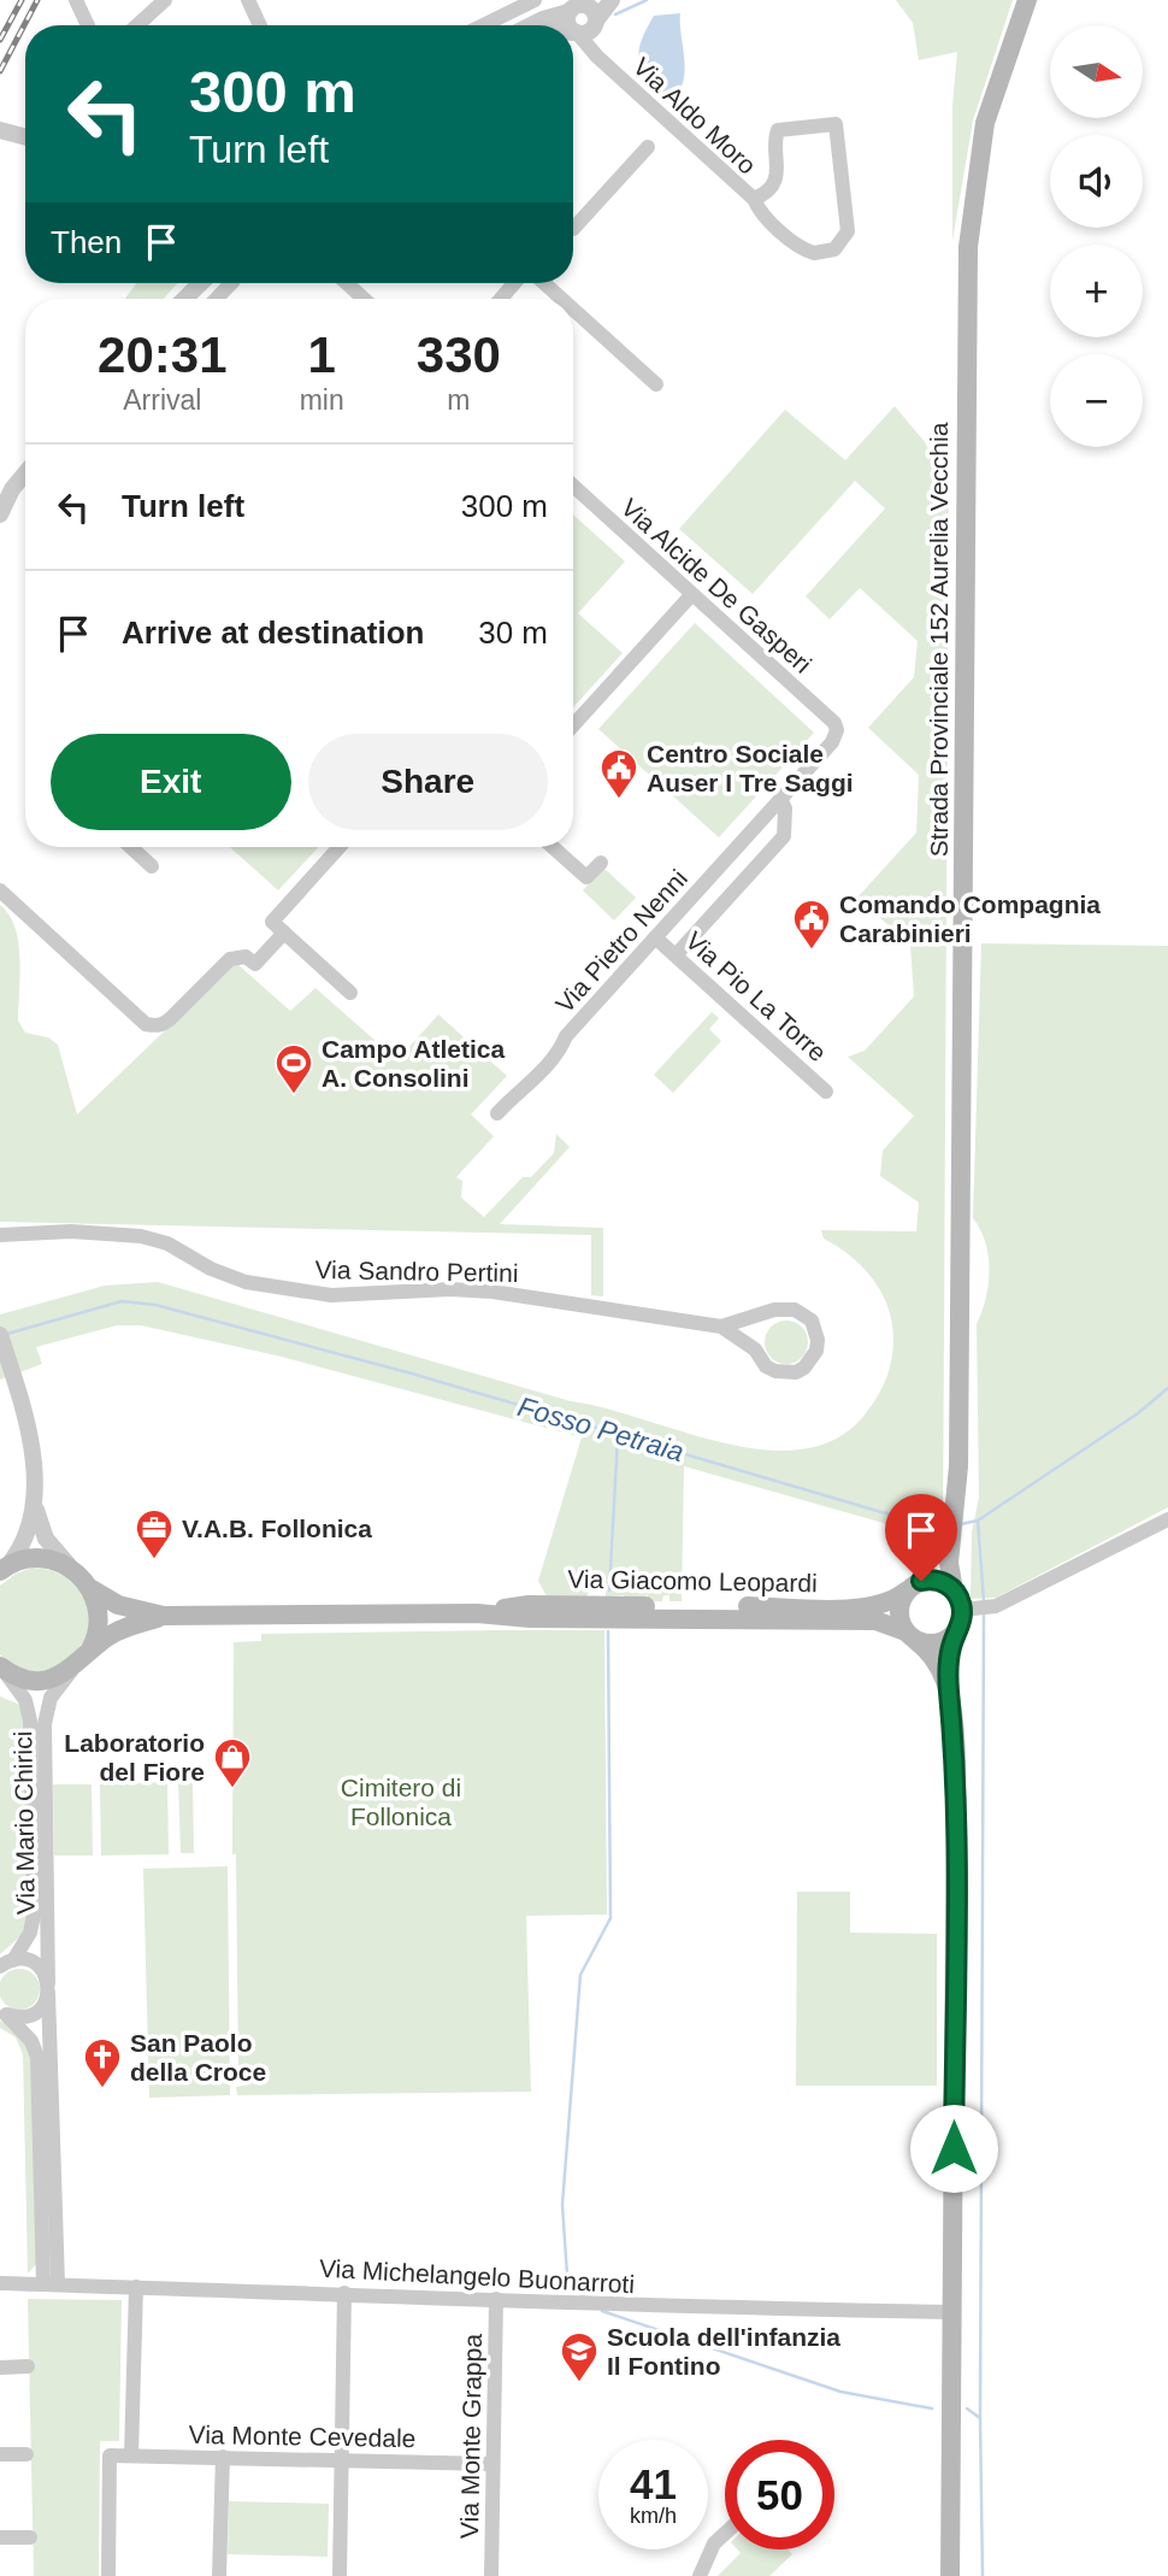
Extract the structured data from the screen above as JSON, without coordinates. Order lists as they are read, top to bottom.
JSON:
{
  "streets": {
    "main road": ["Strada Provinciale 152 Aurelia Vecchia", "Via Giacomo Leopardi"],
    "street": [
      "Via Aldo Moro",
      "Via Alcide De Gasperi",
      "Via Pietro Nenni",
      "Via Pio La Torre",
      "Via Sandro Pertini",
      "Via Mario Chirici",
      "Via Michelangelo Buonarroti",
      "Via Monte Cevedale",
      "Via Monte Grappa"
    ]
  },
  "crossings": [
    ["Via Alcide De Gasperi", "Via Pietro Nenni"],
    ["Strada Provinciale 152 Aurelia Vecchia", "Via Giacomo Leopardi"],
    ["Via Pietro Nenni", "Via Pio La Torre"],
    ["Via Giacomo Leopardi", "Via Mario Chirici"],
    ["Via Mario Chirici", "Via Michelangelo Buonarroti"],
    ["Via Michelangelo Buonarroti", "Via Monte Grappa"],
    ["Via Monte Cevedale", "Via Monte Grappa"]
  ],
  "water": ["Fosso Petraia"],
  "parks": ["Cimitero di Follonica"],
  "places": {
    "public building": ["Centro Sociale Auser I Tre Saggi", "Comando Compagnia Carabinieri"],
    "sports": ["Campo Atletica A. Consolini"],
    "office": ["V.A.B. Follonica"],
    "shop": ["Laboratorio del Fiore"],
    "church": ["San Paolo della Croce"],
    "school or university": ["Scuola dell'infanzia Il Fontino"]
  },
  "north": "right",
  "page": {
    "map_buttons": ["+", "−"],
    "turn": ["300 m", "Turn left"],
    "then": "Then",
    "eta": [
      "20:31",
      "Arrival",
      "1",
      "min",
      "330",
      "m"
    ],
    "list": [
      {
        "name": "Turn left",
        "value": "300 m"
      },
      {
        "name": "Arrive at destination",
        "value": "30 m"
      }
    ],
    "buttons": ["Exit", "Share"],
    "speed": "41 km/h",
    "limit": "50"
  }
}
